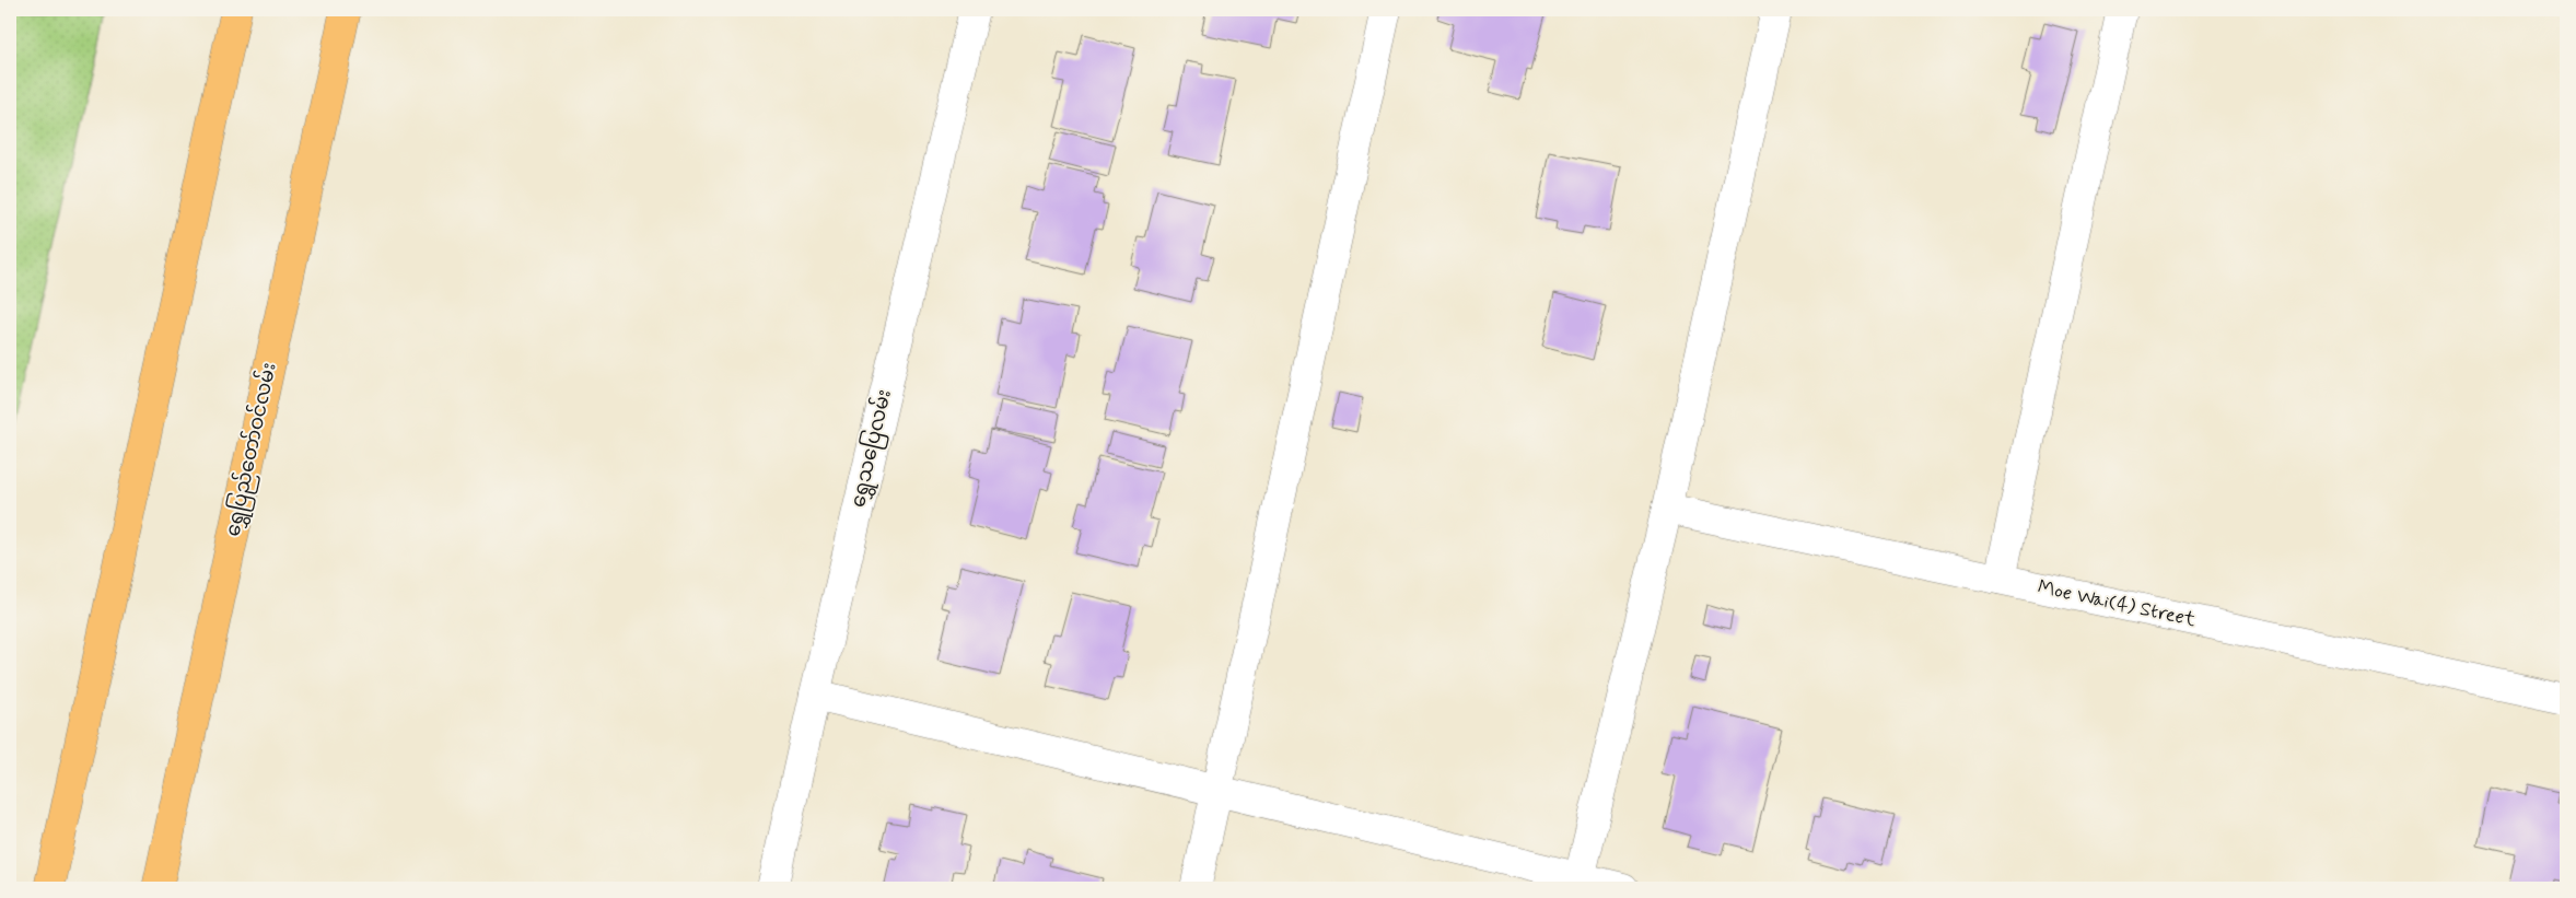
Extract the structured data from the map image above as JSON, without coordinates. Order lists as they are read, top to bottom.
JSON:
{
  "streets": {
    "main road": ["ရွှေပြည်တော်ဝင်လမ်း"],
    "street": ["ရွှေသပြေလမ်း", "Moe Wai(4) Street"]
  }
}
